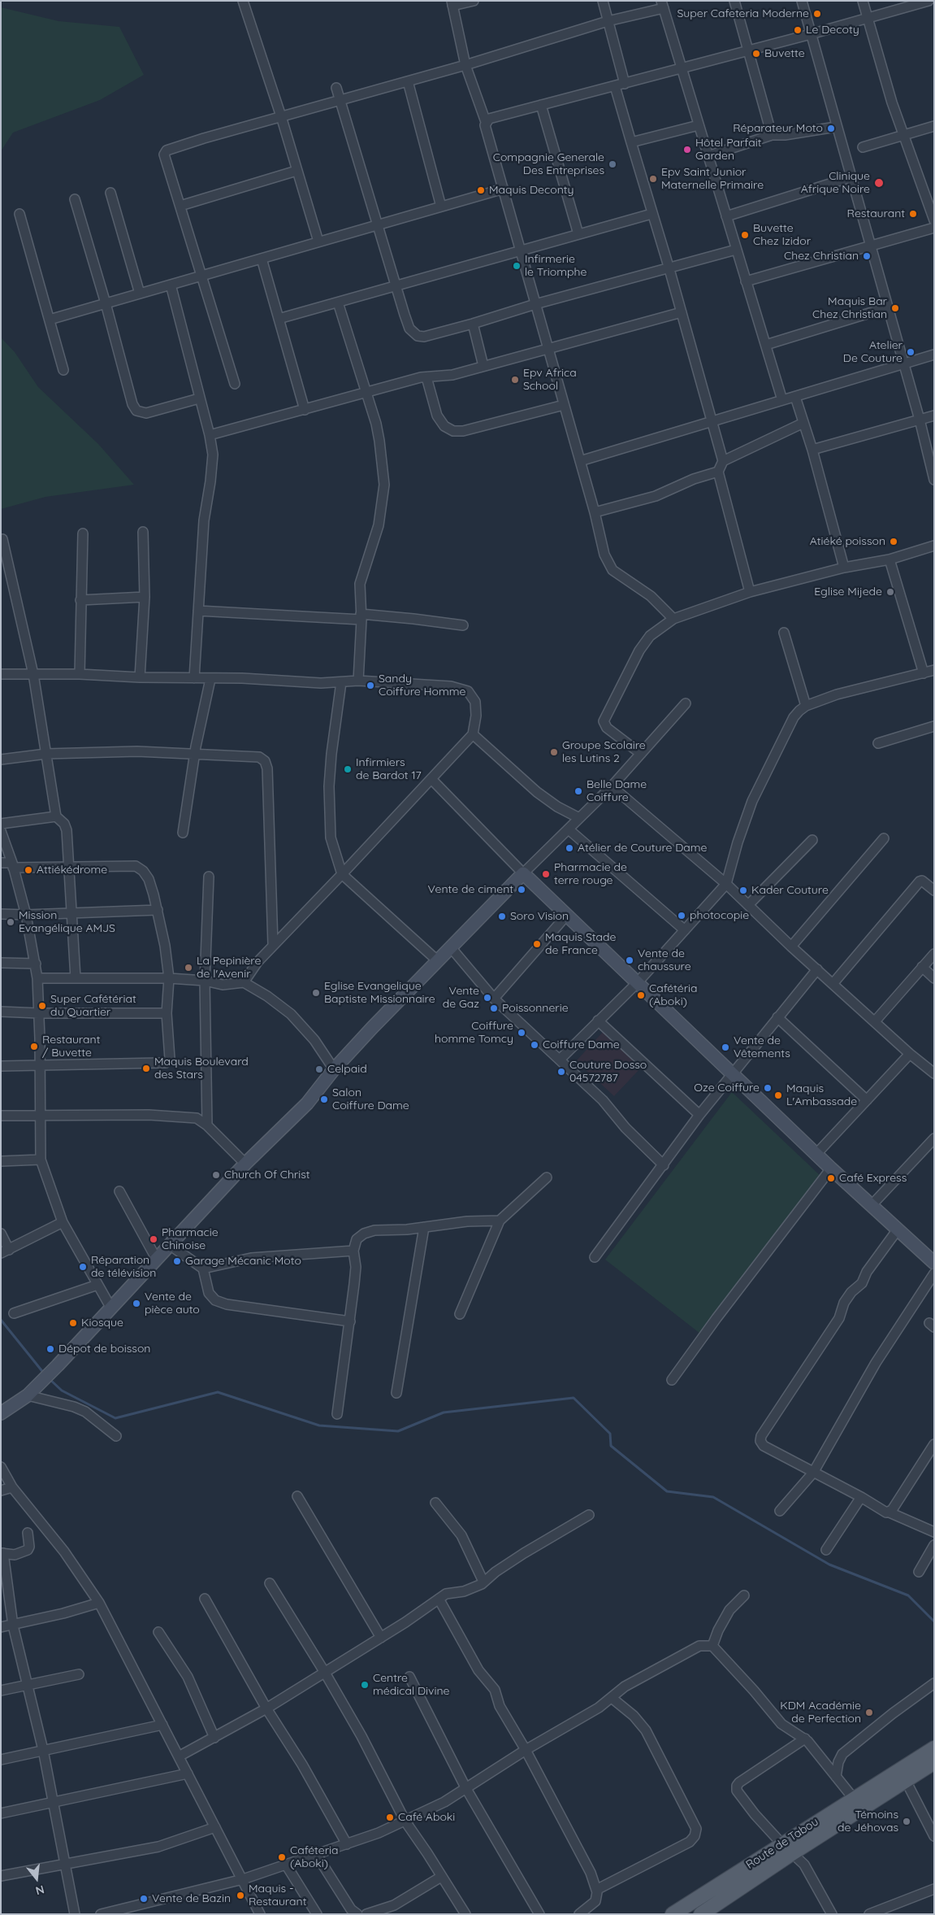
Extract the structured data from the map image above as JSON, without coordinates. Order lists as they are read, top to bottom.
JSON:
{
  "streets": {
    "main road": ["Route de Tabou"]
  },
  "places": [
    "Super Cafeteria Moderne",
    "Le Decoty",
    "Buvette",
    "Réparateur Moto",
    "Hôtel Parfait Garden",
    "Compagnie Generale Des Entreprises",
    "Epv Saint Junior Maternelle Primaire",
    "Clinique Afrique Noire",
    "Maquis Deconty",
    "Restaurant",
    "Buvette Chez Izidor",
    "Chez Christian",
    "Infirmerie le Triomphe",
    "Maquis Bar Chez Christian",
    "Atelier De Couture",
    "Epv Africa School",
    "Atiéké poisson",
    "Eglise Mijede",
    "Sandy Coiffure Homme",
    "Groupe Scolaire les Lutins 2",
    "Infirmiers de Bardot 17",
    "Belle Dame Coiffure",
    "Atélier de Couture Dame",
    "Attiékédrome",
    "Pharmacie de terre rouge",
    "Vente de ciment",
    "Kader Couture",
    "photocopie",
    "Soro Vision",
    "Mission Evangélique AMJS",
    "Maquis Stade de France",
    "Vente de chaussure",
    "La Pepinière de l'Avenir",
    "Eglise Evangelique Baptiste Missionnaire",
    "Cafétéria (Aboki)",
    "Vente de Gaz",
    "Super Cafétériat du Quartier",
    "Poissonnerie",
    "Coiffure homme Tomcy",
    "Coiffure Dame",
    "Restaurant / Buvette",
    "Vente de Vêtements",
    "Maquis Boulevard des Stars",
    "Celpaid",
    "Couture Dosso 04572787",
    "Oze Coiffure",
    "Maquis L'Ambassade",
    "Salon Coiffure Dame",
    "Church Of Christ",
    "Café Express",
    "Pharmacie Chinoise",
    "Garage Mécanic Moto",
    "Réparation de télévision",
    "Vente de pièce auto",
    "Kiosque",
    "Dépot de boisson",
    "Centre médical Divine",
    "KDM Académie de Perfection",
    "Café Aboki",
    "Témoins de Jéhovas",
    "Caféteria (Aboki)",
    "Maquis - Restaurant",
    "Vente de Bazin"
  ],
  "north": "bottom"
}
